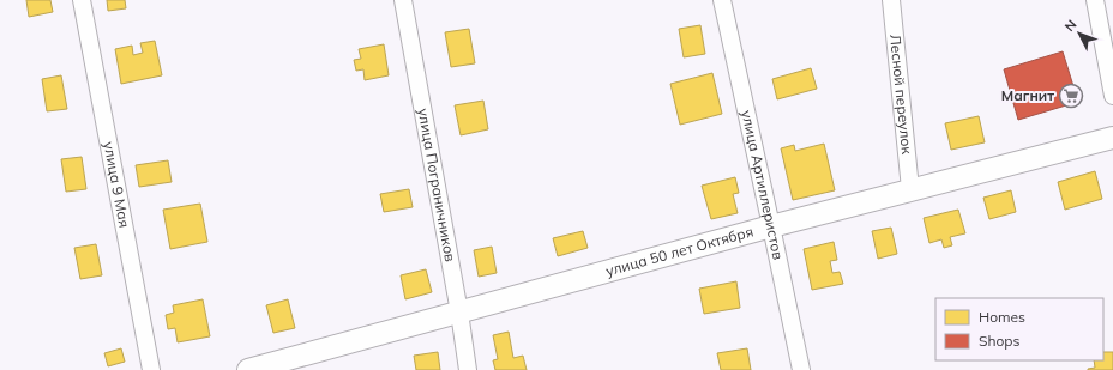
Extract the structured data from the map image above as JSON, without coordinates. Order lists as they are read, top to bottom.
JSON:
{
  "streets": {
    "street": [
      "Лесной переулок",
      "улица 9 Мая",
      "улица Пограничников",
      "улица Артиллеристов",
      "улица 50 лет Октября"
    ]
  },
  "crossings": [
    ["Лесной переулок", "улица 50 лет Октября"],
    ["улица Пограничников", "улица 50 лет Октября"],
    ["улица Артиллеристов", "улица 50 лет Октября"]
  ],
  "places": {
    "supermarket": ["Магнит"]
  },
  "legend": ["Homes", "Shops"],
  "north": "top left"
}
